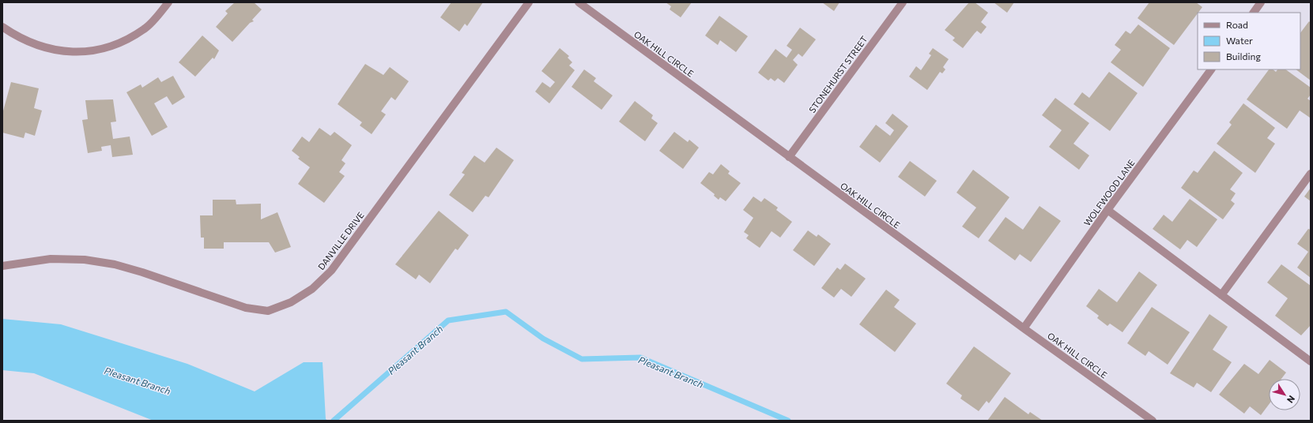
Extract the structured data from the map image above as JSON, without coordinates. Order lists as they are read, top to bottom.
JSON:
{
  "streets": {
    "street": [
      "OAK HILL CIRCLE",
      "STONEHURST STREET",
      "WOLFWOOD LANE",
      "DANVILLE DRIVE"
    ]
  },
  "crossings": [
    ["OAK HILL CIRCLE", "STONEHURST STREET"],
    ["OAK HILL CIRCLE", "WOLFWOOD LANE"]
  ],
  "water": ["Pleasant Branch"],
  "legend": ["Road", "Water", "Building"],
  "north": "bottom right"
}
